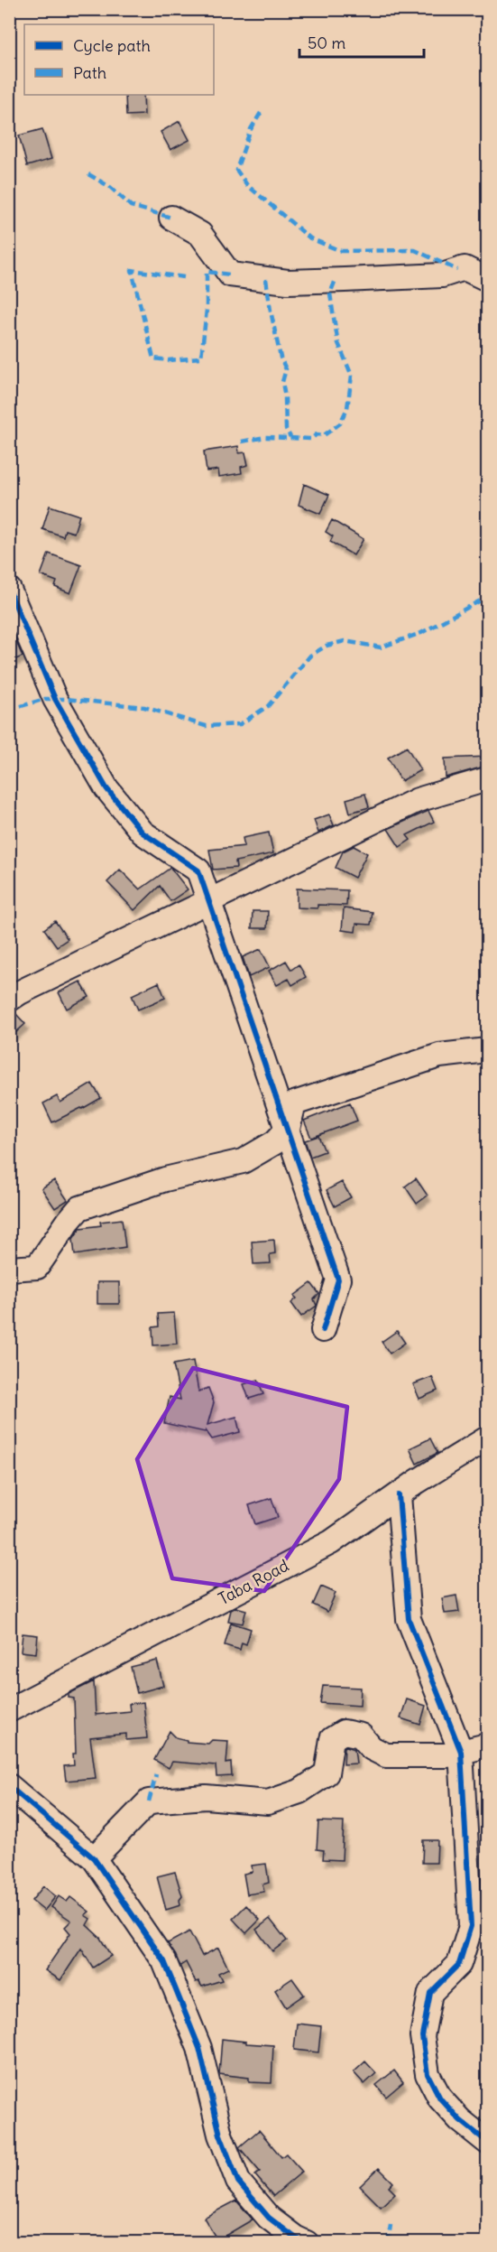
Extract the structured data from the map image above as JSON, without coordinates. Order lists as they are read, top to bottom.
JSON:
{
  "streets": {
    "street": ["Taba Road"]
  },
  "legend": ["Cycle path", "Path"],
  "scale_bar": "50 m"
}
